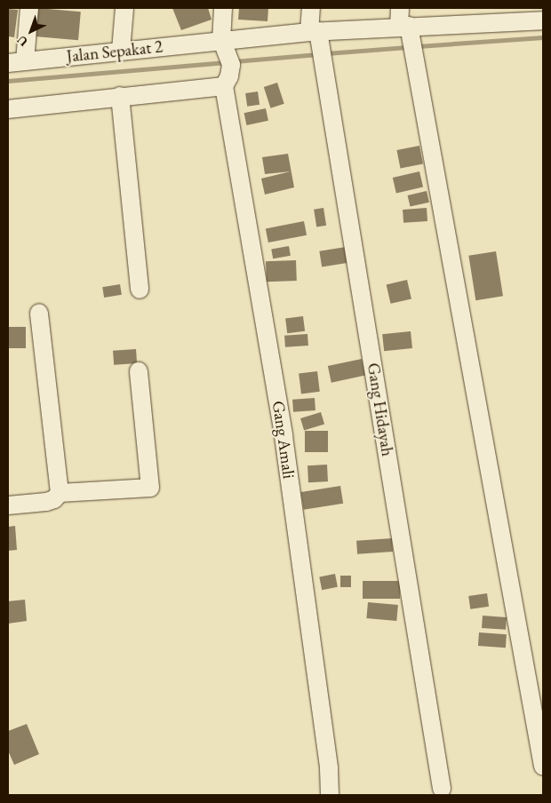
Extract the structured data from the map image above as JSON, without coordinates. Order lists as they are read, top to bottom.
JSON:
{
  "streets": {
    "street": ["Jalan Sepakat 2", "Gang Hidayah", "Gang Amali"]
  },
  "crossings": [
    ["Jalan Sepakat 2", "Gang Hidayah"]
  ],
  "north": "bottom left"
}
